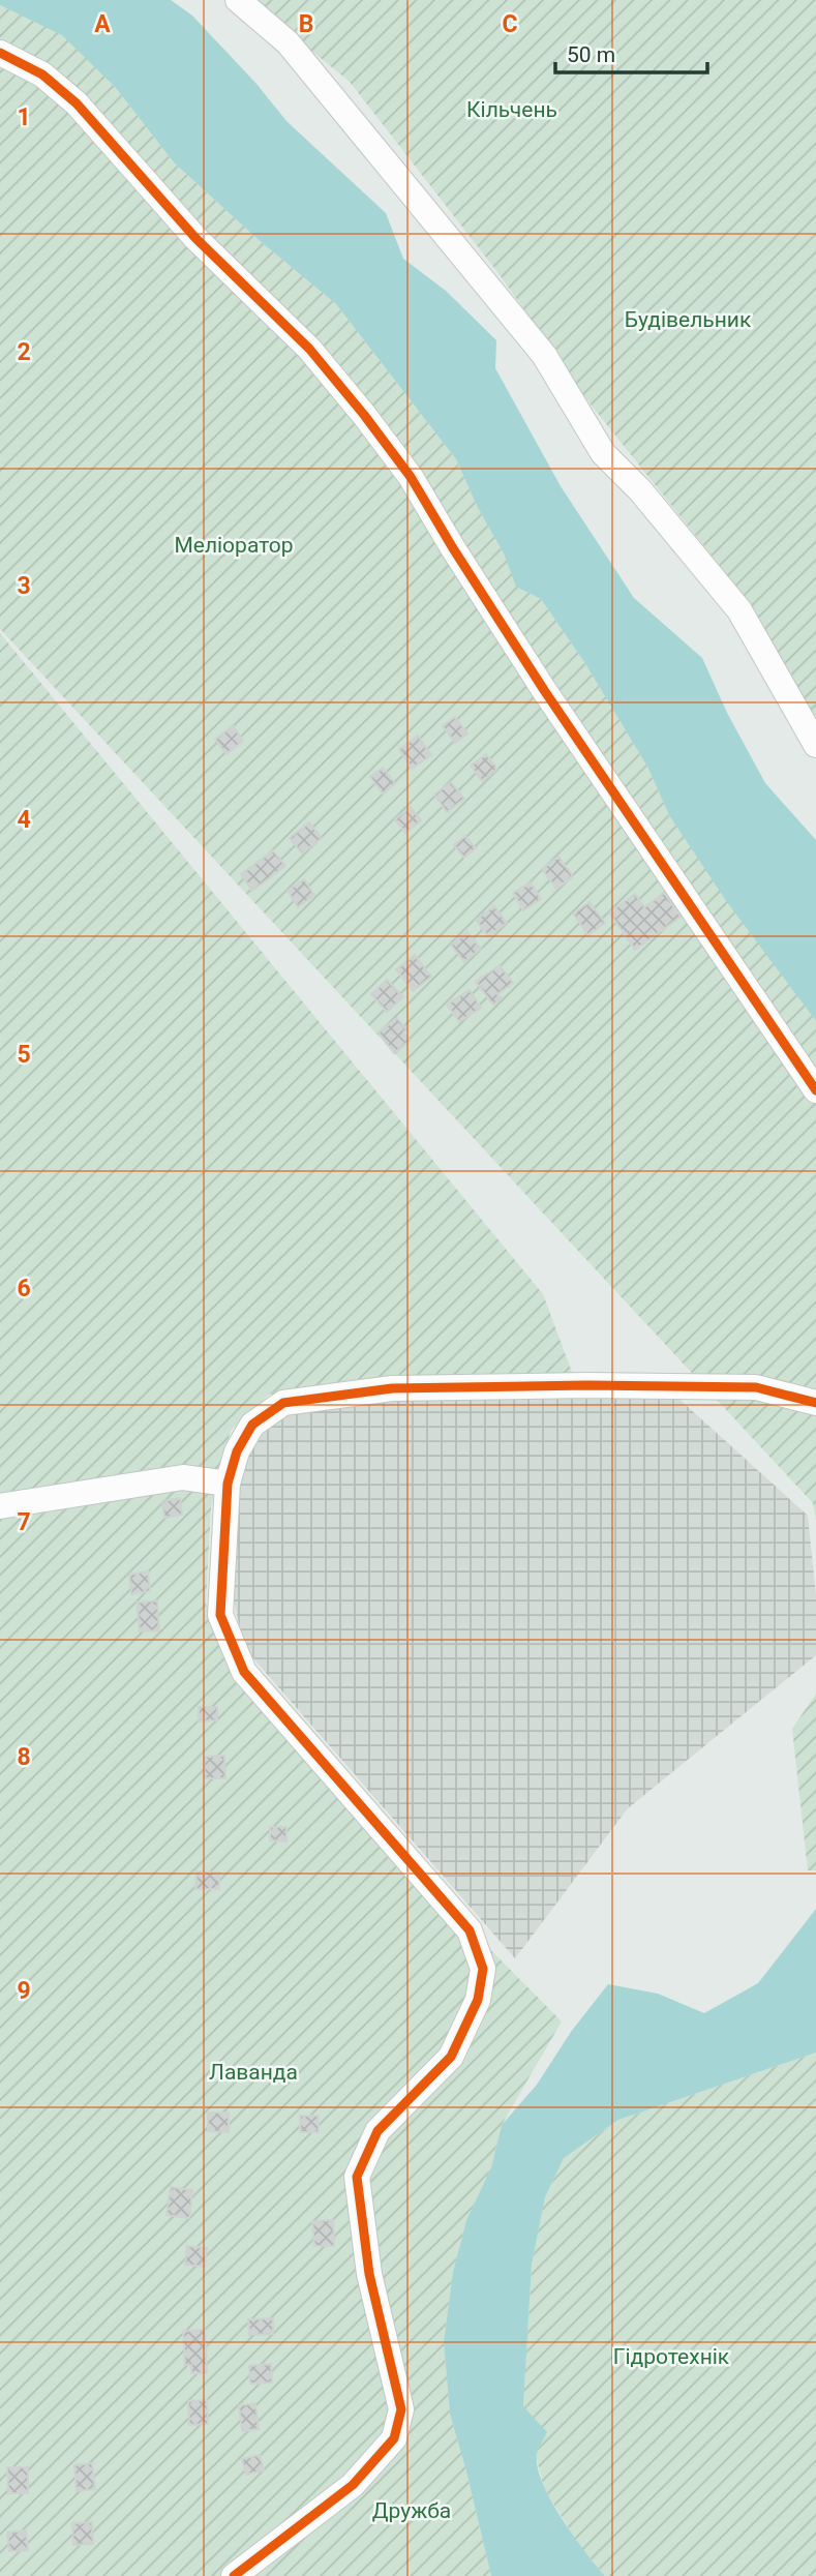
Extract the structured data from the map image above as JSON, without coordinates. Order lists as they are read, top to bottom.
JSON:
{
  "parks": [
    "Кільчень",
    "Будівельник",
    "Меліоратор",
    "Лаванда",
    "Гідротехнік",
    "Дружба"
  ],
  "scale_bar": "50 m",
  "grid": {
    "columns": ["A", "B", "C"],
    "rows": [
      "1",
      "2",
      "3",
      "4",
      "5",
      "6",
      "7",
      "8",
      "9"
    ]
  }
}
